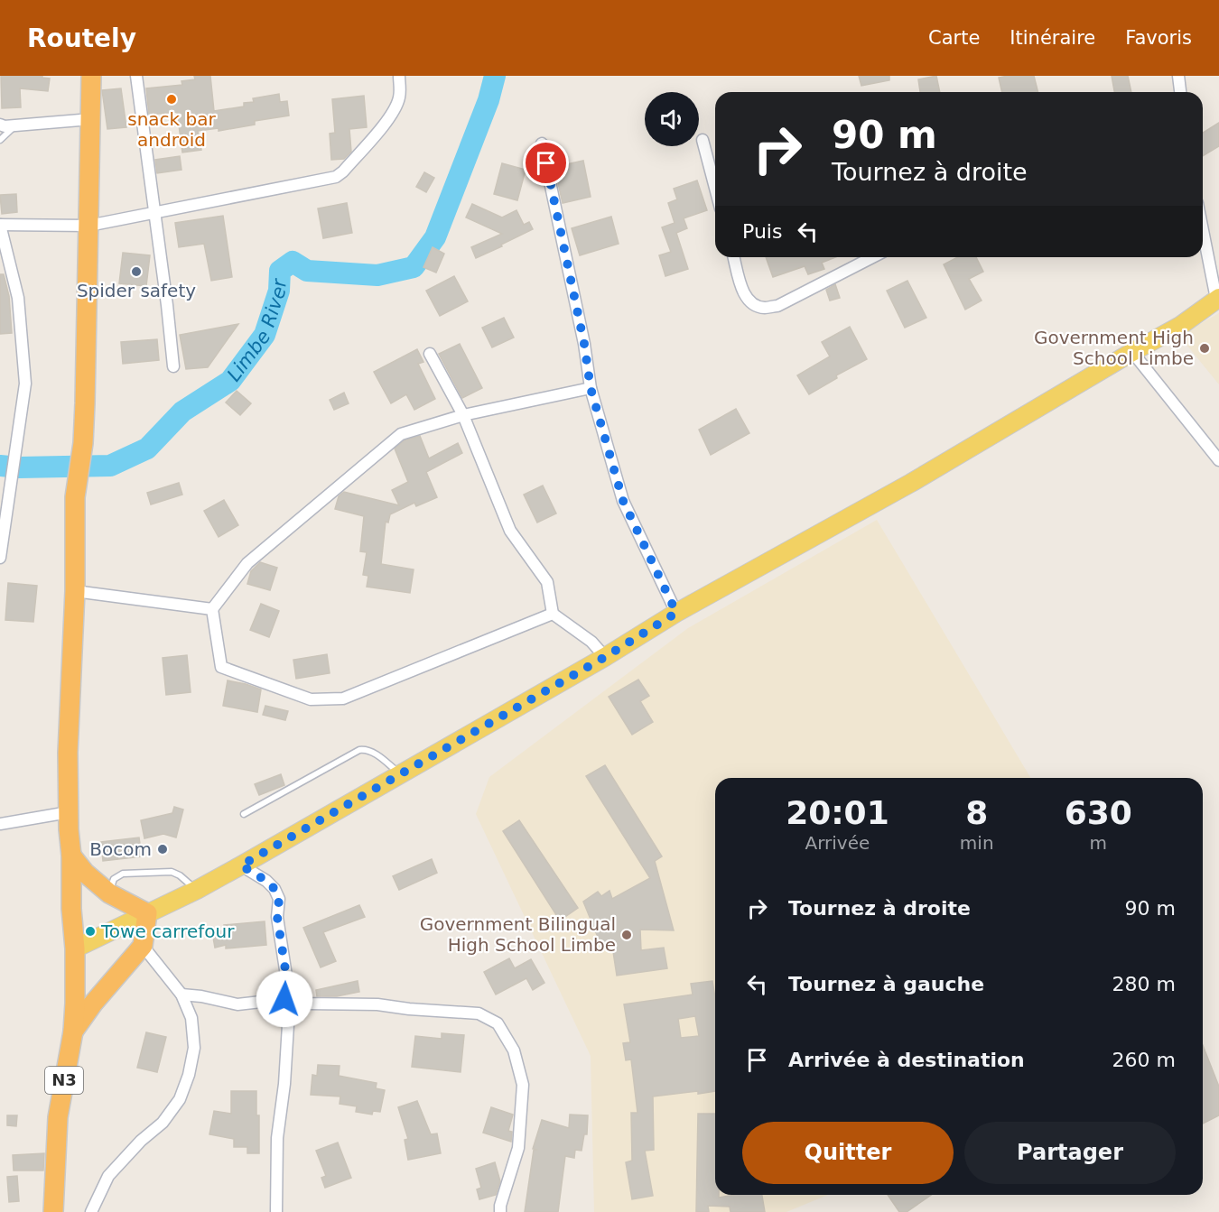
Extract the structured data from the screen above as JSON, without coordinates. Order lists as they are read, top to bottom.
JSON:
{
  "streets": {
    "highway": ["N3"]
  },
  "water": ["Limbe River"],
  "places": [
    "snack bar android",
    "Spider safety",
    "Government High School Limbe",
    "Bocom",
    "Towe carrefour",
    "Government Bilingual High School Limbe"
  ],
  "page": {
    "header": "Routely",
    "nav": ["Carte", "Itinéraire", "Favoris"],
    "turn": ["90 m", "Tournez à droite"],
    "then": "Puis",
    "eta": [
      "20:01",
      "Arrivée",
      "8",
      "min",
      "630",
      "m"
    ],
    "list": [
      {
        "name": "Tournez à droite",
        "value": "90 m"
      },
      {
        "name": "Tournez à gauche",
        "value": "280 m"
      },
      {
        "name": "Arrivée à destination",
        "value": "260 m"
      }
    ],
    "buttons": ["Quitter", "Partager"]
  }
}
